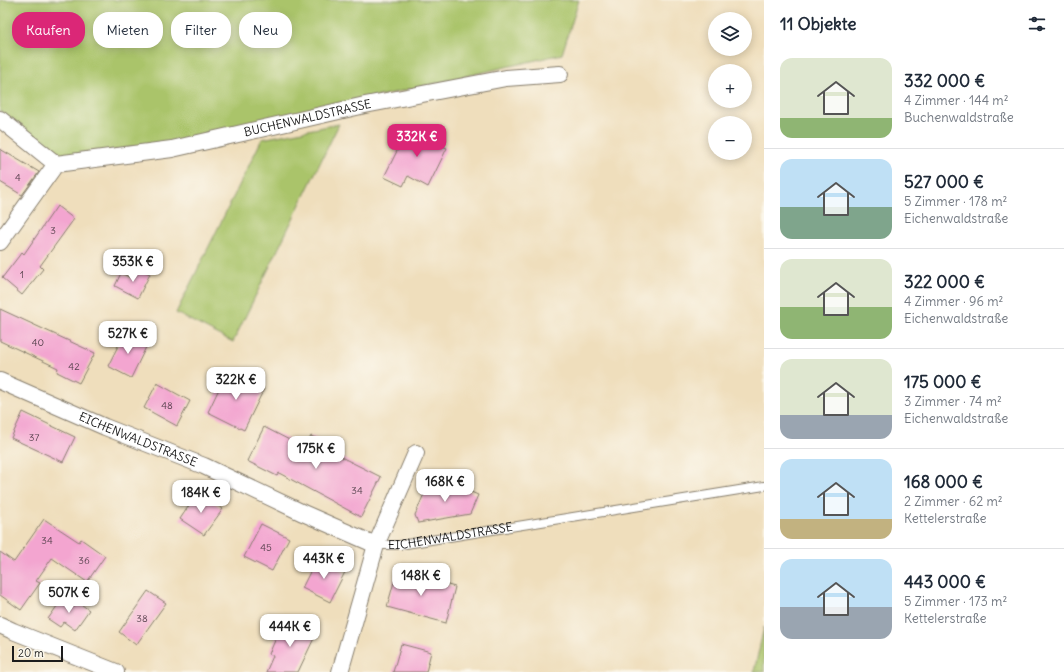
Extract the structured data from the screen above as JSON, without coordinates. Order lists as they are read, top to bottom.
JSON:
{
  "streets": {
    "street": ["BUCHENWALDSTRASSE", "EICHENWALDSTRASSE"]
  },
  "house_numbers": [
    "4",
    "3",
    "1",
    "40",
    "42",
    "48",
    "37",
    "34",
    "34",
    "45",
    "36",
    "38"
  ],
  "scale_bar": "20 m",
  "page": {
    "heading": "11 Objekte",
    "map_buttons": ["+", "−"],
    "chip": [
      "Kaufen",
      "Mieten",
      "Filter",
      "Neu"
    ],
    "list": [
      {
        "name": "332 000 €",
        "note": "4 Zimmer · 144 m² · Buchenwaldstraße"
      },
      {
        "name": "527 000 €",
        "note": "5 Zimmer · 178 m² · Eichenwaldstraße"
      },
      {
        "name": "322 000 €",
        "note": "4 Zimmer · 96 m² · Eichenwaldstraße"
      },
      {
        "name": "175 000 €",
        "note": "3 Zimmer · 74 m² · Eichenwaldstraße"
      },
      {
        "name": "168 000 €",
        "note": "2 Zimmer · 62 m² · Kettelerstraße"
      },
      {
        "name": "443 000 €",
        "note": "5 Zimmer · 173 m² · Kettelerstraße"
      }
    ],
    "price": [
      "332K €",
      "353K €",
      "527K €",
      "322K €",
      "175K €",
      "168K €",
      "184K €",
      "443K €",
      "148K €",
      "507K €",
      "444K €"
    ],
    "scale": "20 m"
  }
}
